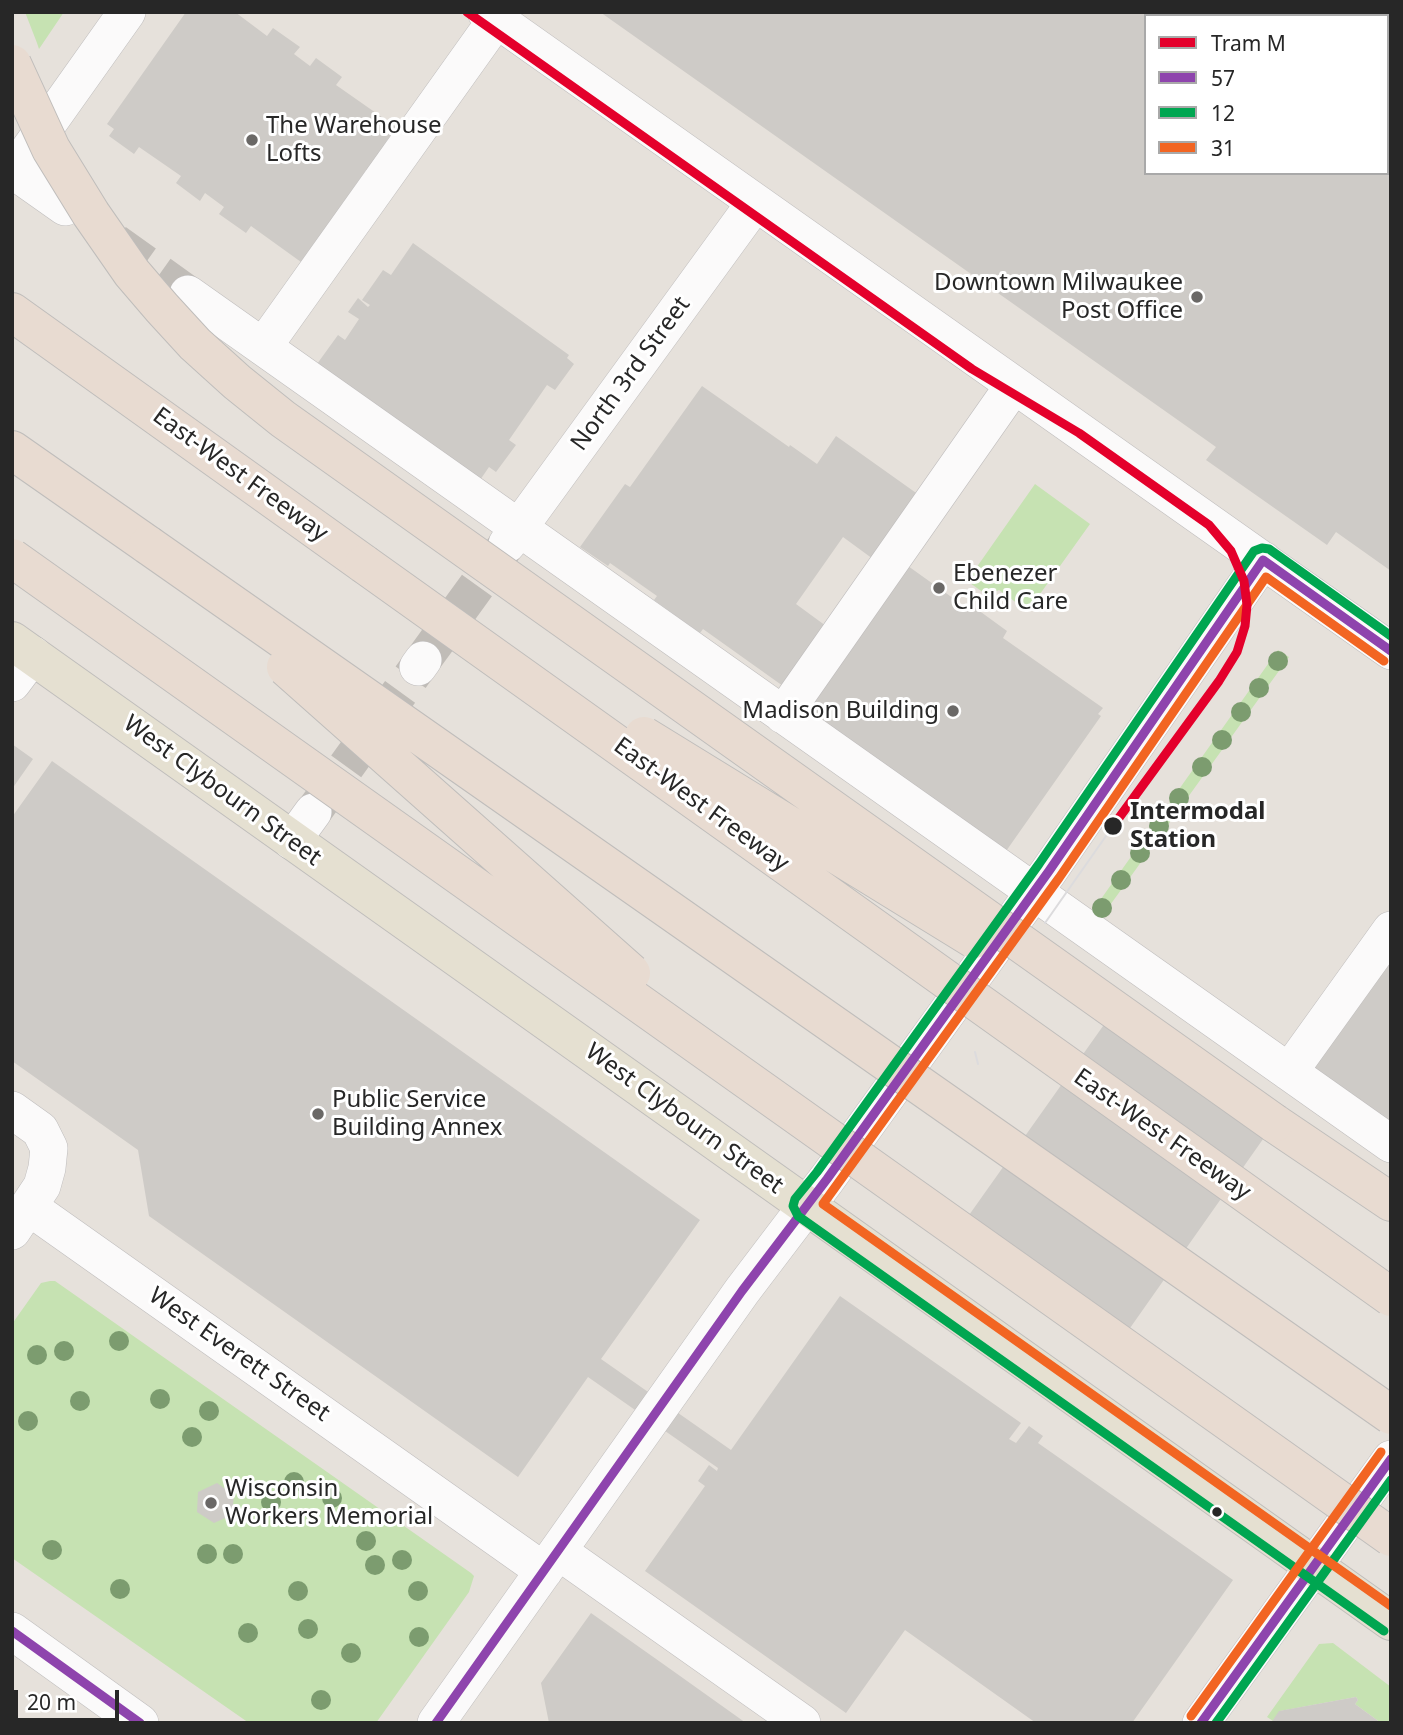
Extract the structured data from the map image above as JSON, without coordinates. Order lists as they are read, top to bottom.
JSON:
{
  "streets": {
    "highway": ["East-West Freeway"],
    "main road": ["West Clybourn Street"],
    "street": ["North 3rd Street", "West Everett Street"]
  },
  "places": [
    "The Warehouse Lofts",
    "Downtown Milwaukee Post Office",
    "Ebenezer Child Care",
    "Madison Building",
    "Intermodal Station",
    "Public Service Building Annex",
    "Wisconsin Workers Memorial"
  ],
  "lines": [
    "tram line M",
    "transit line 12",
    "transit line 57",
    "transit line 31"
  ],
  "legend": [
    "Tram M",
    "57",
    "12",
    "31"
  ],
  "scale_bar": "20 m"
}
